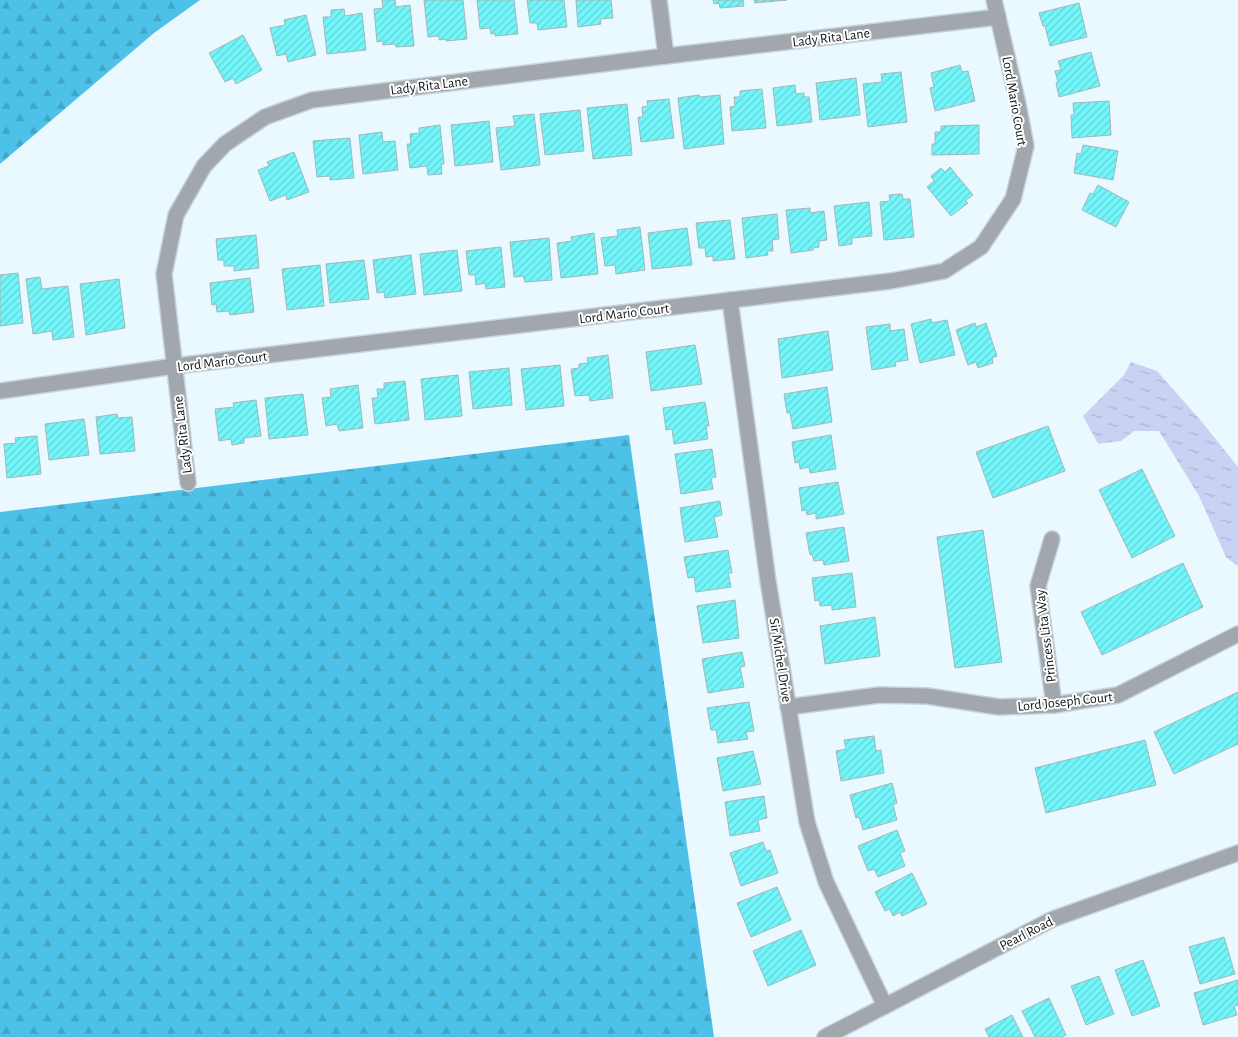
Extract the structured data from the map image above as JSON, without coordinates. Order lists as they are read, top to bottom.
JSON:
{
  "streets": {
    "street": [
      "Lady Rita Lane",
      "Lord Mario Court",
      "Princess Lita Way",
      "Sir Michel Drive",
      "Lord Joseph Court",
      "Pearl Road"
    ]
  },
  "crossings": [
    ["Lady Rita Lane", "Lord Mario Court"],
    ["Lord Mario Court", "Sir Michel Drive"],
    ["Princess Lita Way", "Lord Joseph Court"],
    ["Sir Michel Drive", "Lord Joseph Court"],
    ["Sir Michel Drive", "Pearl Road"]
  ]
}
